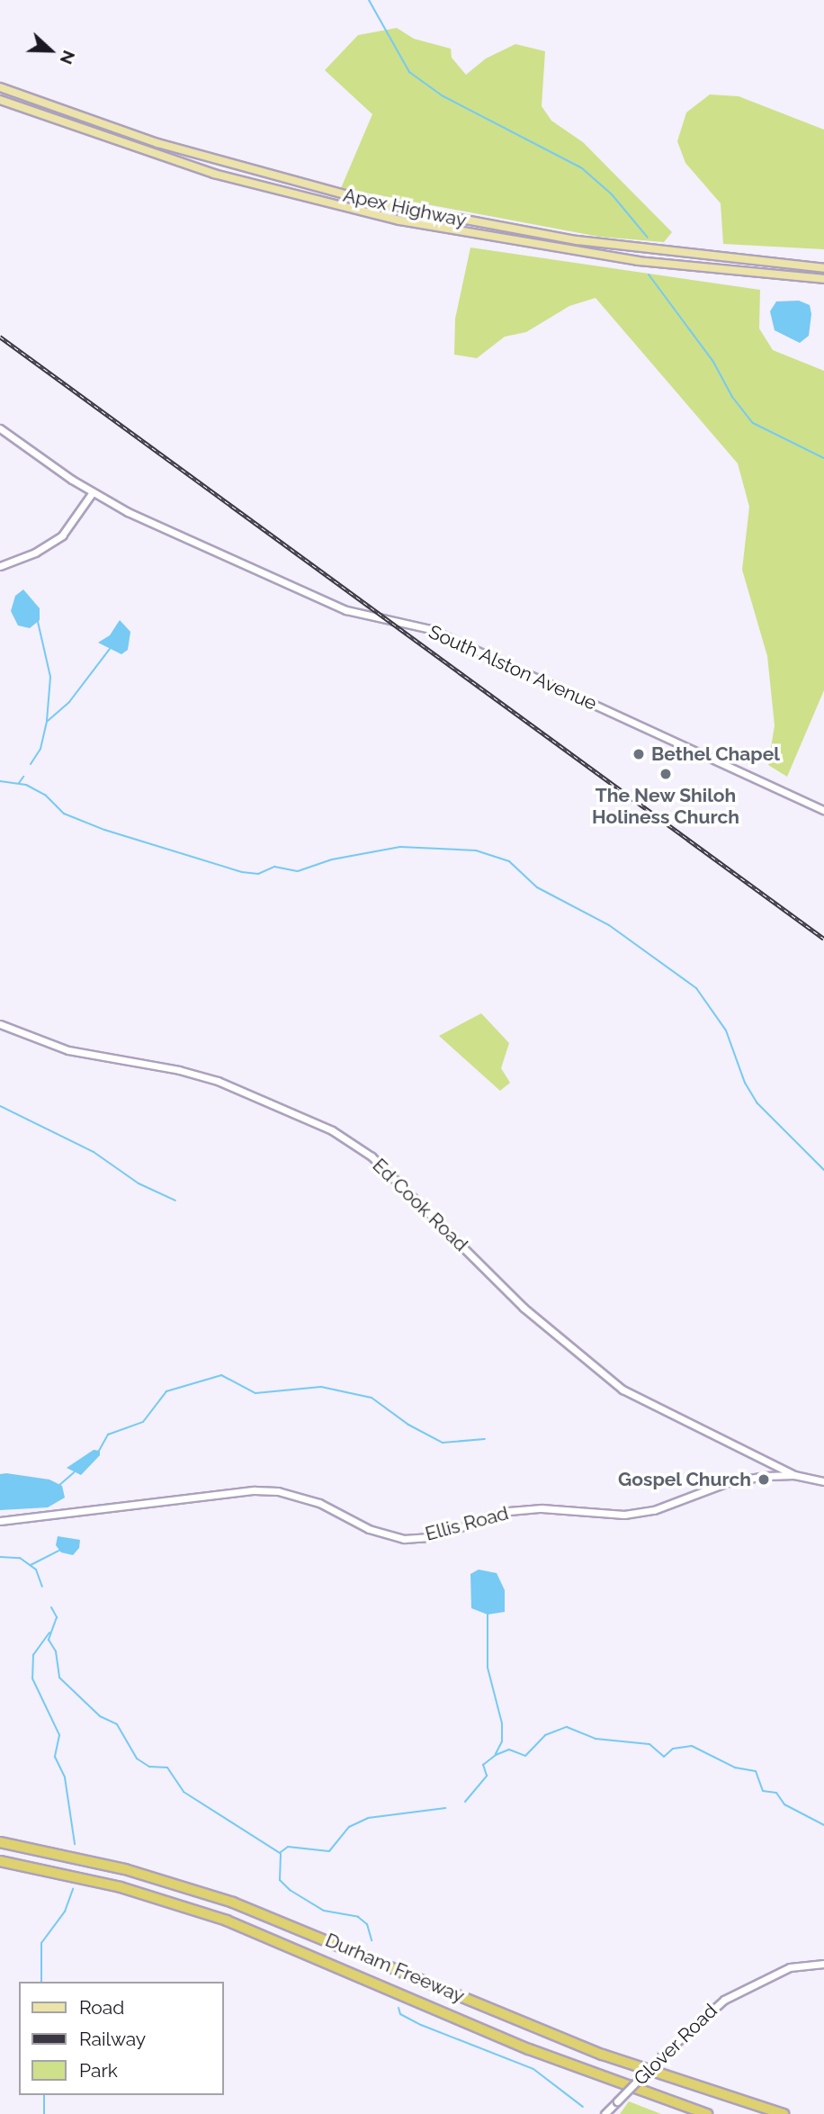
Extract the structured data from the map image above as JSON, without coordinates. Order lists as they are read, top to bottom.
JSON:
{
  "streets": {
    "highway": ["Durham Freeway"],
    "main road": ["Apex Highway"],
    "street": [
      "South Alston Avenue",
      "Ed Cook Road",
      "Ellis Road",
      "Glover Road"
    ]
  },
  "crossings": [
    ["Ed Cook Road", "Ellis Road"]
  ],
  "places": ["Bethel Chapel", "The New Shiloh Holiness Church", "Gospel Church"],
  "legend": ["Road", "Railway", "Park"],
  "north": "right"
}
